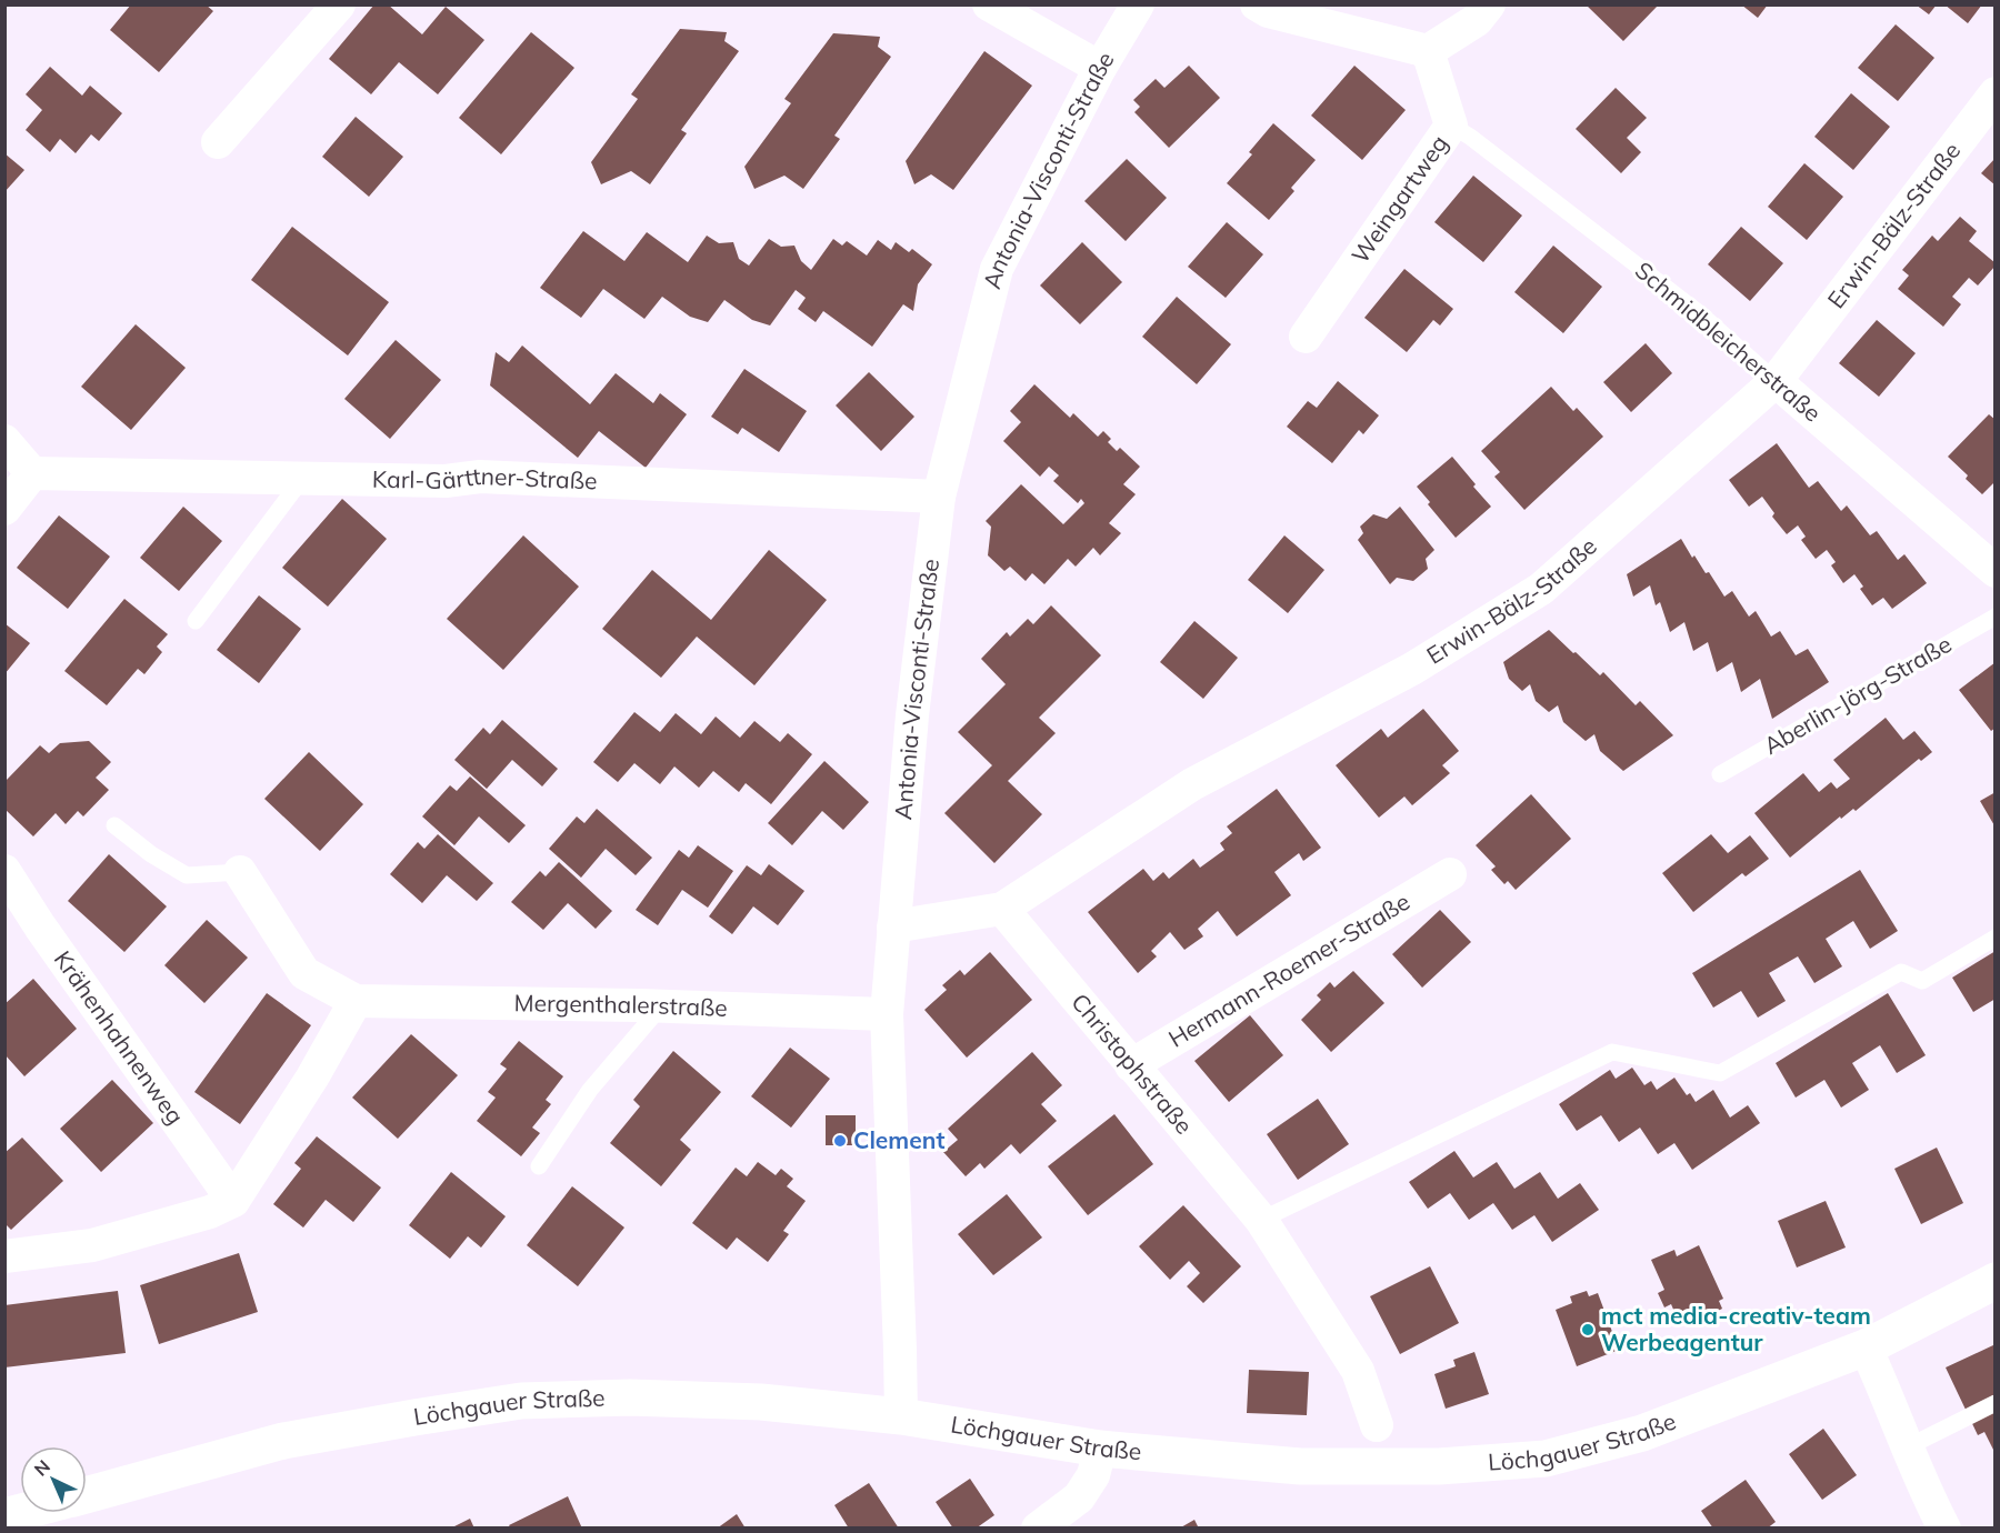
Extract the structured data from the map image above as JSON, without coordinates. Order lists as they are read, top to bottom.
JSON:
{
  "streets": {
    "main road": ["Löchgauer Straße"],
    "street": [
      "Antonia-Visconti-Straße",
      "Weingartweg",
      "Erwin-Bälz-Straße",
      "Schmidbleicherstraße",
      "Karl-Gärttner-Straße",
      "Hermann-Roemer-Straße",
      "Mergenthalerstraße",
      "Krähenhahnenweg",
      "Christophstraße"
    ],
    "lane": ["Aberlin-Jörg-Straße"]
  },
  "crossings": [
    ["Antonia-Visconti-Straße", "Erwin-Bälz-Straße"],
    ["Antonia-Visconti-Straße", "Karl-Gärttner-Straße"],
    ["Antonia-Visconti-Straße", "Mergenthalerstraße"],
    ["Antonia-Visconti-Straße", "Löchgauer Straße"],
    ["Weingartweg", "Schmidbleicherstraße"],
    ["Erwin-Bälz-Straße", "Schmidbleicherstraße"],
    ["Erwin-Bälz-Straße", "Christophstraße"],
    ["Hermann-Roemer-Straße", "Christophstraße"]
  ],
  "places": ["Clement", "mct media-creativ-team Werbeagentur"],
  "north": "top left"
}
